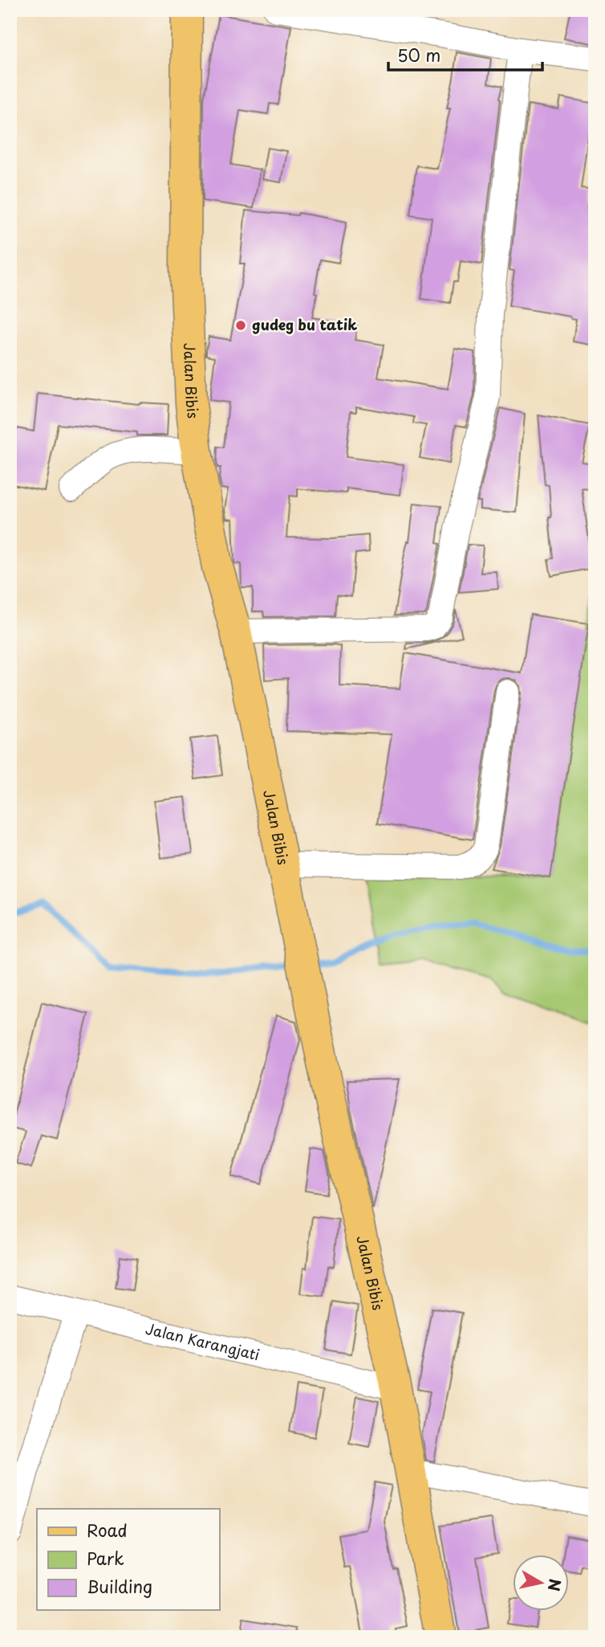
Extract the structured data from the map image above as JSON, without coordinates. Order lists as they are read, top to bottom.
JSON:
{
  "streets": {
    "main road": ["Jalan Bibis"],
    "street": ["Jalan Karangjati"]
  },
  "crossings": [
    ["Jalan Bibis", "Jalan Karangjati"]
  ],
  "places": ["gudeg bu tatik"],
  "legend": ["Road", "Park", "Building"],
  "scale_bar": "50 m",
  "north": "right"
}
